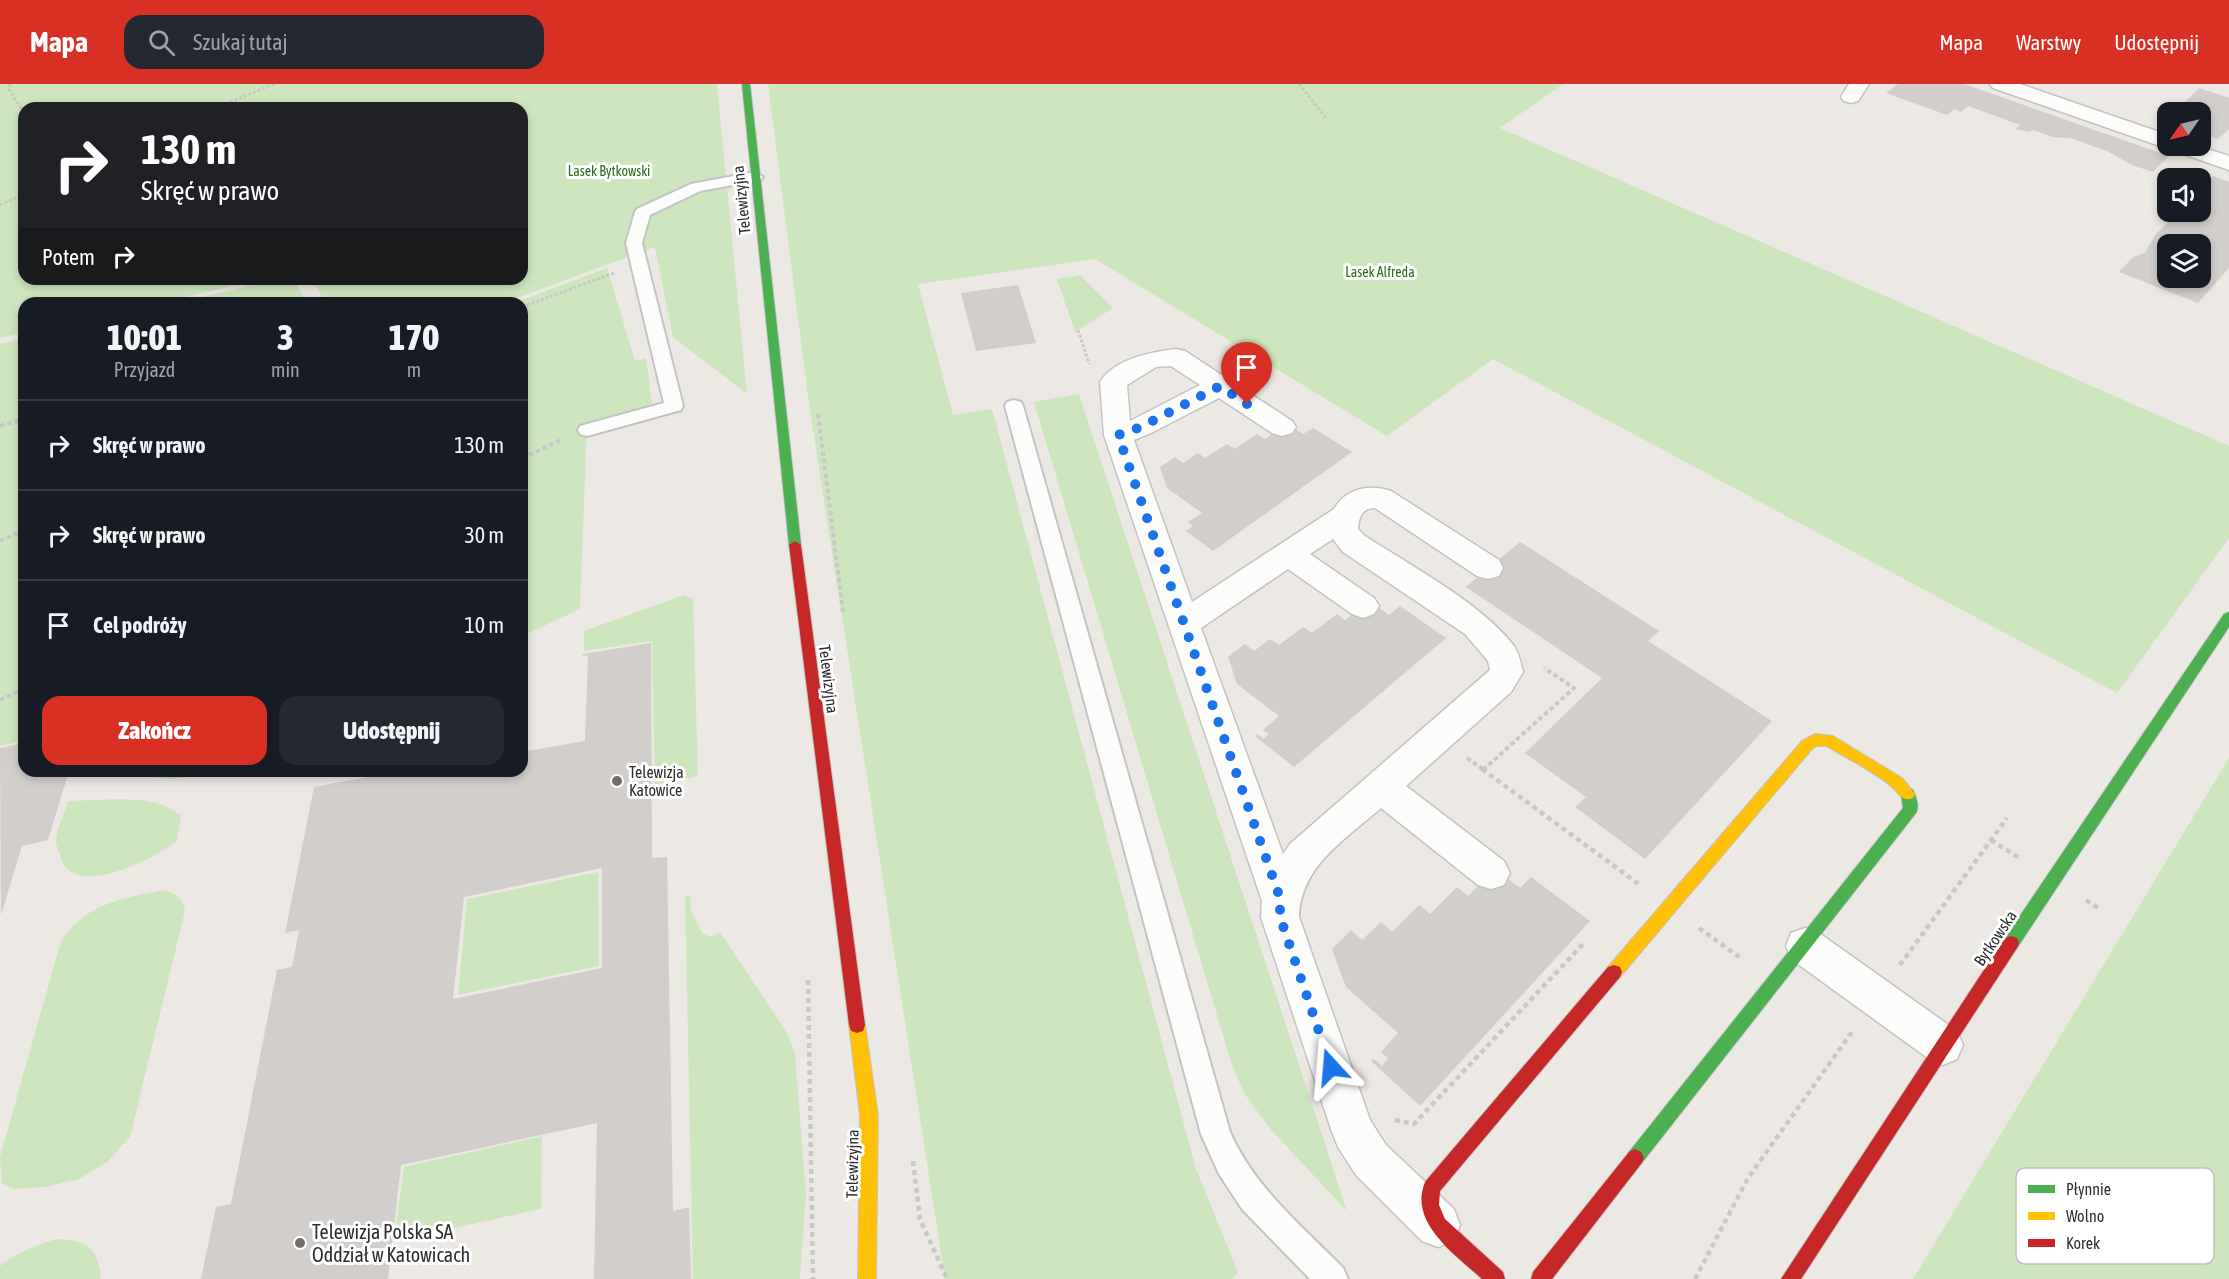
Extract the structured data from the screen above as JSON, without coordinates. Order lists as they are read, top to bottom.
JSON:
{
  "streets": {
    "street": ["Telewizyjna", "Bytkowska"]
  },
  "parks": ["Lasek Bytkowski", "Lasek Alfreda"],
  "places": ["Telewizja Katowice", "Telewizja Polska SA Oddział w Katowicach"],
  "legend": ["Płynnie", "Wolno", "Korek"],
  "north": "bottom left",
  "page": {
    "header": "Mapa",
    "search": "Szukaj tutaj",
    "nav": ["Mapa", "Warstwy", "Udostępnij"],
    "turn": ["130 m", "Skręć w prawo"],
    "then": "Potem",
    "eta": [
      "10:01",
      "Przyjazd",
      "3",
      "min",
      "170",
      "m"
    ],
    "list": [
      {
        "name": "Skręć w prawo",
        "value": "130 m"
      },
      {
        "name": "Skręć w prawo",
        "value": "30 m"
      },
      {
        "name": "Cel podróży",
        "value": "10 m"
      }
    ],
    "buttons": ["Zakończ", "Udostępnij"]
  }
}
